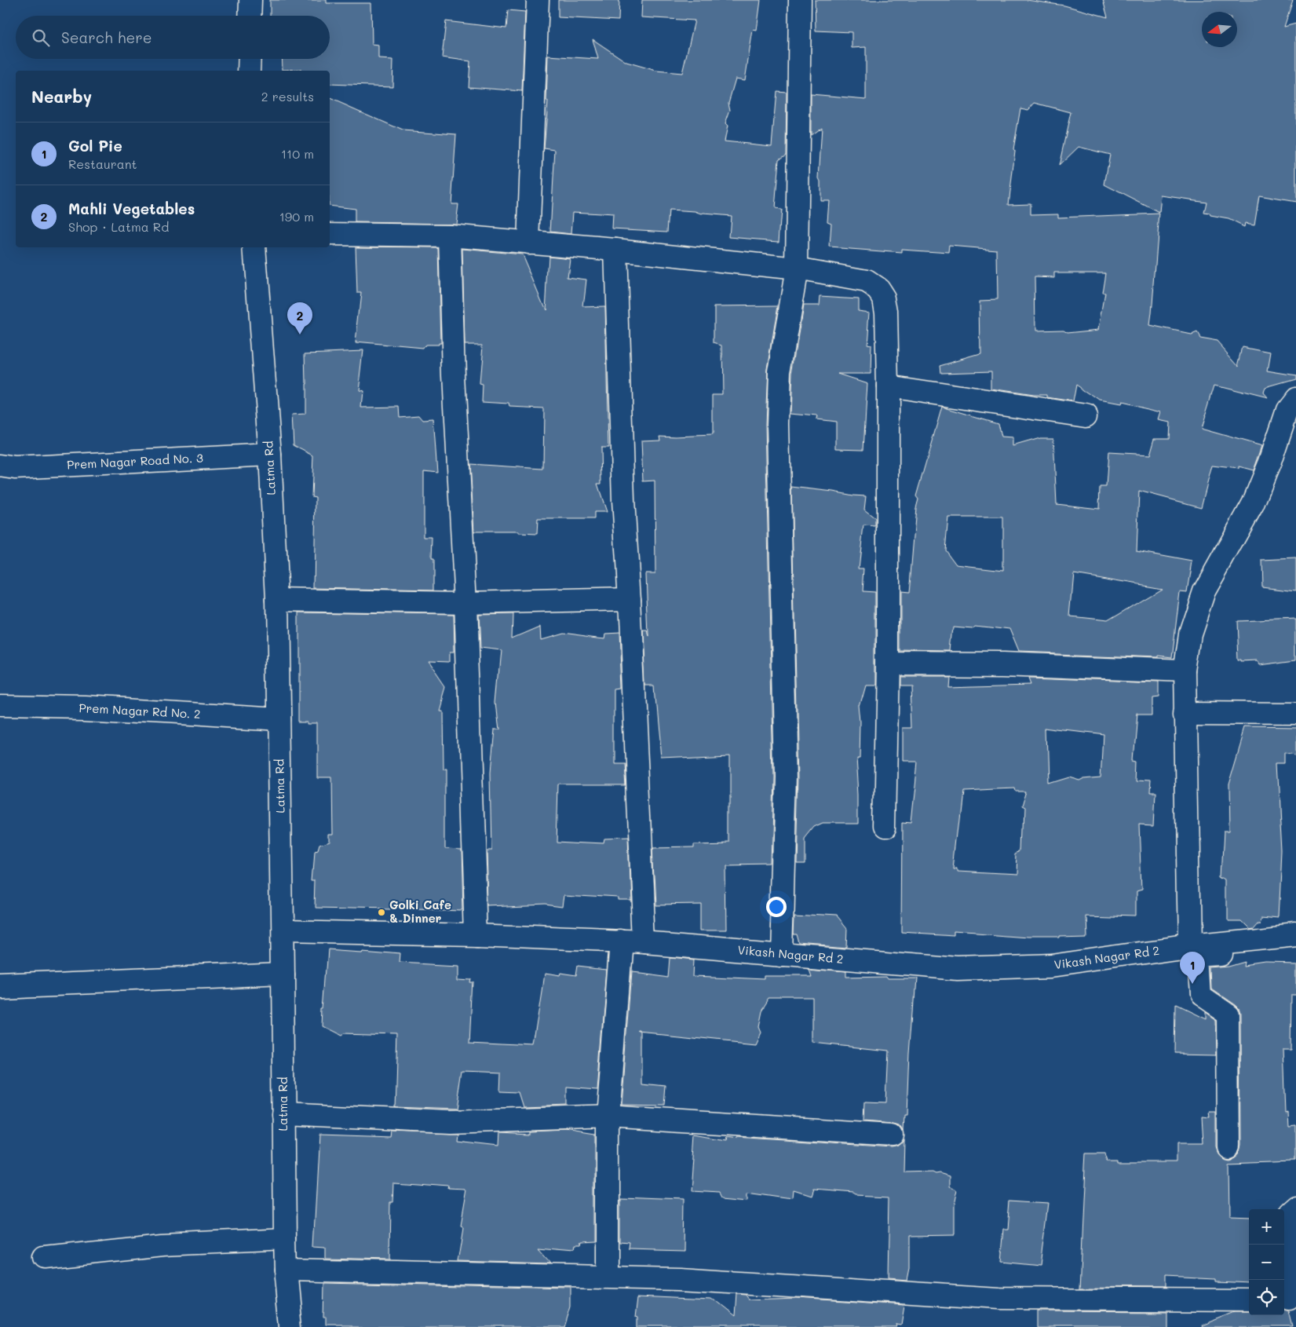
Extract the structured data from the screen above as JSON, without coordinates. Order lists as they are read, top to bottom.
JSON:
{
  "streets": {
    "street": [
      "Prem Nagar Road No. 3",
      "Latma Rd",
      "Prem Nagar Rd No. 2",
      "Vikash Nagar Rd 2"
    ]
  },
  "crossings": [
    ["Prem Nagar Road No. 3", "Latma Rd"],
    ["Latma Rd", "Prem Nagar Rd No. 2"],
    ["Latma Rd", "Vikash Nagar Rd 2"]
  ],
  "places": ["Golki Cafe & Dinner"],
  "north": "left",
  "page": {
    "search": "Search here",
    "heading": ["Nearby", "2 results"],
    "list": [
      {
        "mark": "1",
        "name": "Gol Pie",
        "note": "Restaurant",
        "value": "110 m"
      },
      {
        "mark": "2",
        "name": "Mahli Vegetables",
        "note": "Shop · Latma Rd",
        "value": "190 m"
      }
    ],
    "pins": ["2", "1"],
    "map_buttons": ["+", "−"]
  }
}
